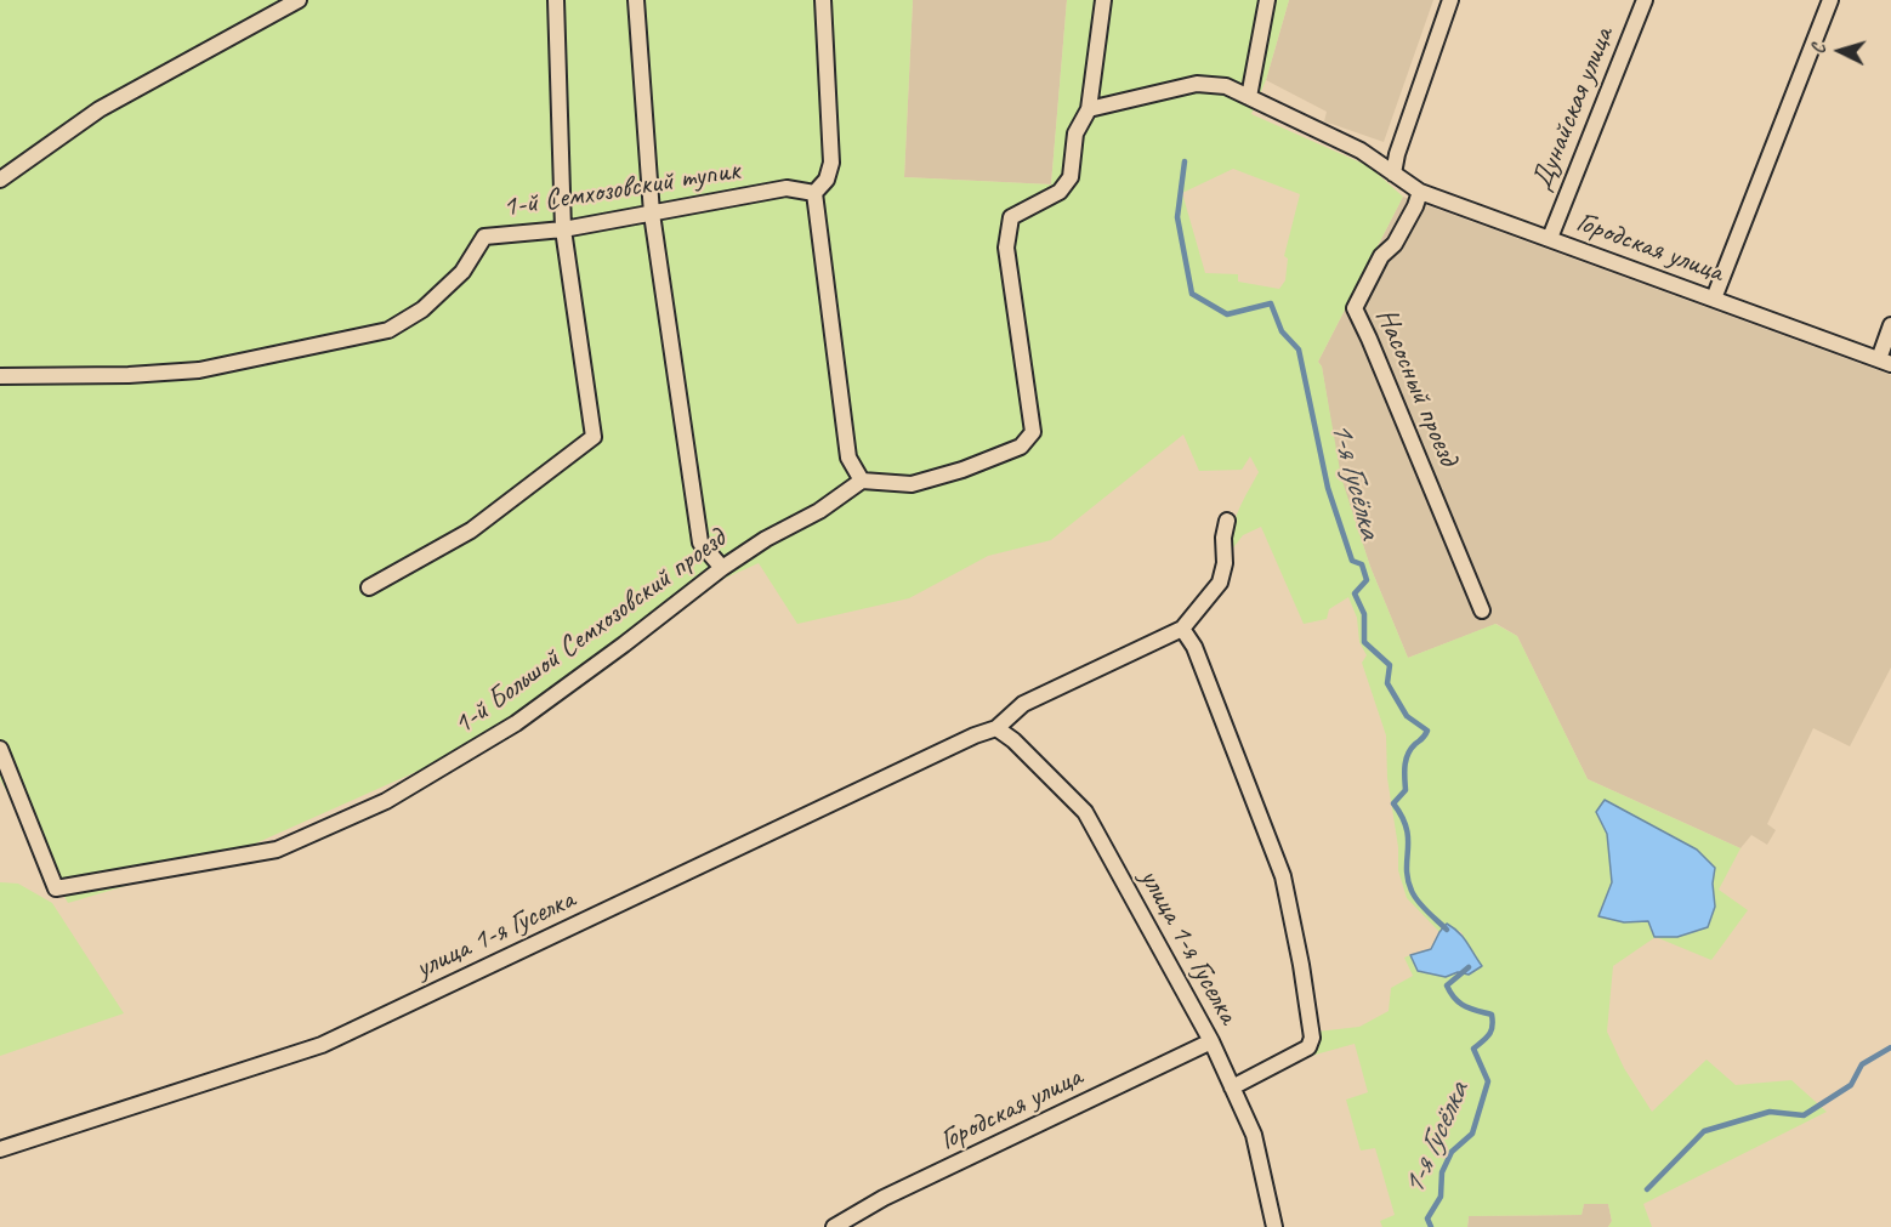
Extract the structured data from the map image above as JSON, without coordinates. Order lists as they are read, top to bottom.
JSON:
{
  "streets": {
    "street": [
      "Дунайская улица",
      "1-й Семхозовский тупик",
      "Городская улица",
      "Насосный проезд",
      "1-й Большой Семхозовский проезд",
      "улица 1-я Гуселка"
    ]
  },
  "crossings": [
    ["Дунайская улица", "Городская улица"],
    ["Городская улица", "Насосный проезд"],
    ["Городская улица", "улица 1-я Гуселка"]
  ],
  "water": ["1-я Гусёлка"],
  "north": "left"
}
